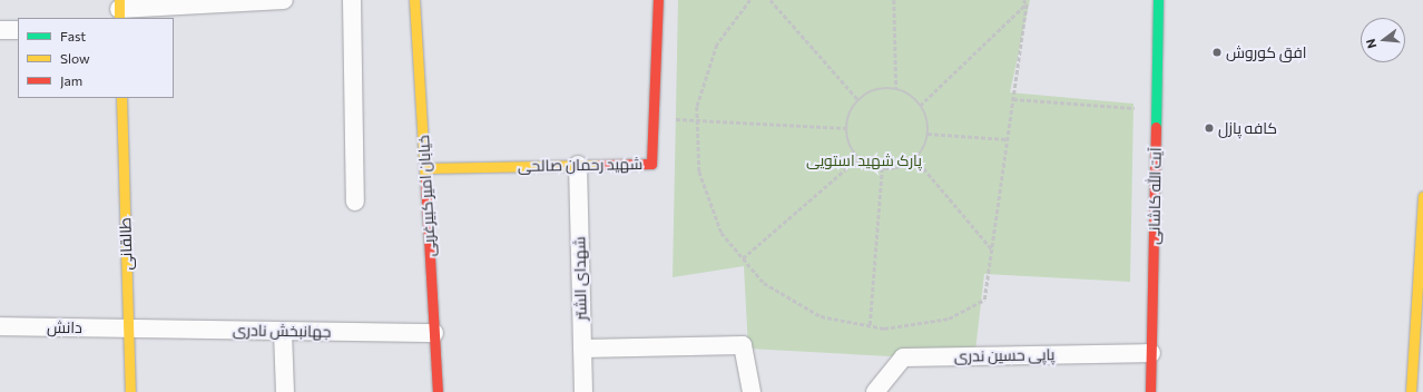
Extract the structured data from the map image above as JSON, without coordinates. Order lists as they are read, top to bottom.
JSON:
{
  "streets": {
    "street": [
      "شهید رحمان صالحی",
      "خیابان امیر کبیرغربی",
      "آیت الله کاشانی",
      "طالقانی",
      "شهدای الشتر",
      "دانش",
      "جهانبخش نادری",
      "پاپی حسین ندری"
    ]
  },
  "crossings": [
    ["شهید رحمان صالحی", "خیابان امیر کبیرغربی"],
    ["شهید رحمان صالحی", "شهدای الشتر"],
    ["خیابان امیر کبیرغربی", "جهانبخش نادری"],
    ["آیت الله کاشانی", "پاپی حسین ندری"],
    ["طالقانی", "دانش"],
    ["طالقانی", "جهانبخش نادری"],
    ["دانش", "جهانبخش نادری"]
  ],
  "parks": ["پارک شهید استویی"],
  "places": ["افق کوروش", "کافه پازل"],
  "legend": ["Fast", "Slow", "Jam"],
  "north": "left"
}
